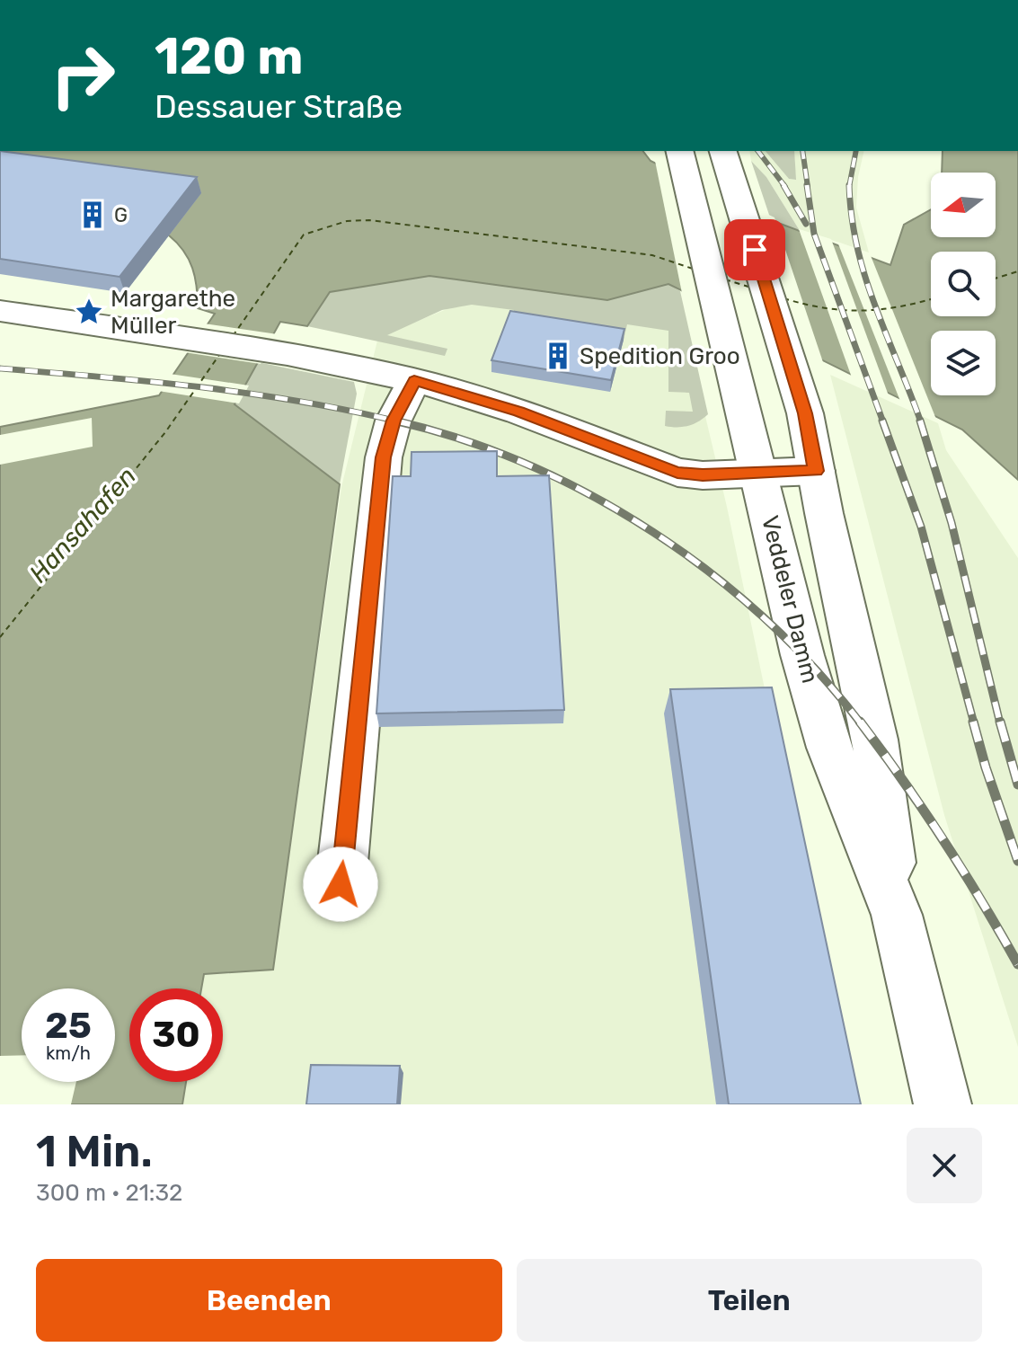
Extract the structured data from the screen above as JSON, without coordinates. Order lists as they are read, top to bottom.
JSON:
{
  "streets": {
    "main road": ["Veddeler Damm"]
  },
  "water": ["Hansahafen"],
  "places": {
    "building": ["G", "Spedition Groo"],
    "place": ["Margarethe Müller"]
  },
  "north": "left",
  "page": {
    "turn": ["120 m", "Dessauer Straße"],
    "speed": "25 km/h",
    "limit": "30",
    "heading": ["1 Min.", "300 m · 21:32"],
    "buttons": ["Beenden", "Teilen"]
  }
}
